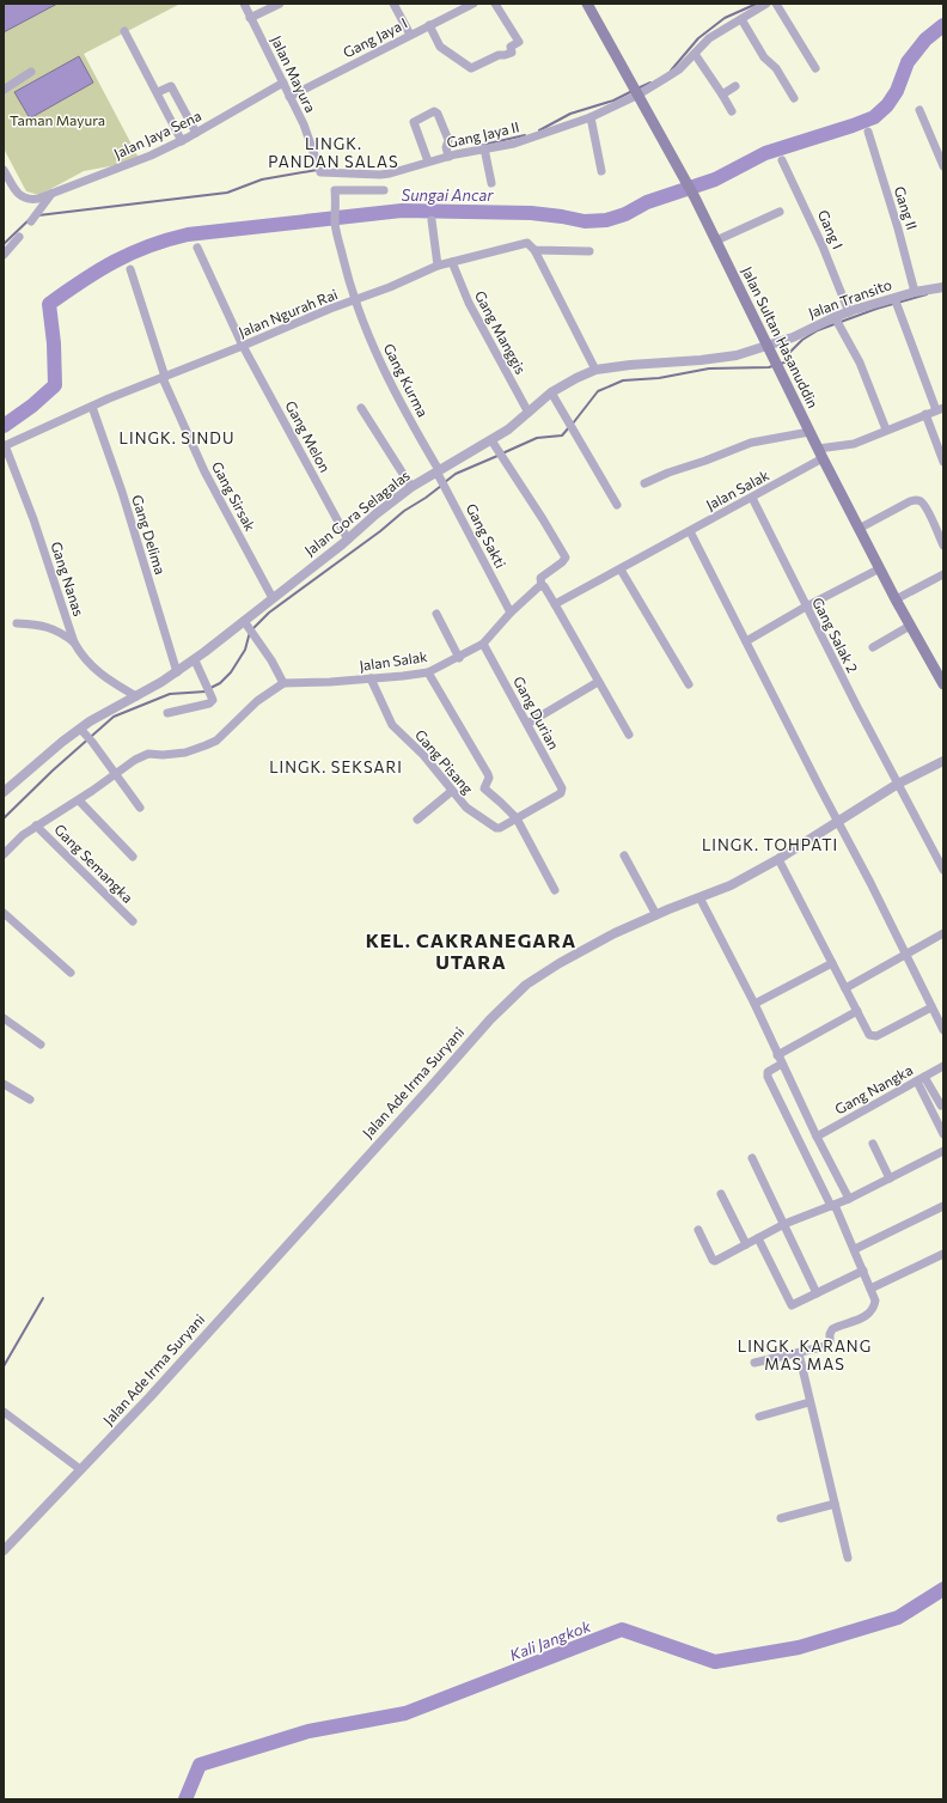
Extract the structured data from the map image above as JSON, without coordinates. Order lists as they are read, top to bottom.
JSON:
{
  "streets": {
    "main road": ["Jalan Sultan Hasanuddin"],
    "street": [
      "Gang Jaya I",
      "Jalan Mayura",
      "Jalan Jaya Sena",
      "Gang Jaya II",
      "Gang II",
      "Gang I",
      "Jalan Transito",
      "Jalan Ngurah Rai",
      "Gang Manggis",
      "Gang Kurma",
      "Gang Melon",
      "Jalan Salak",
      "Gang Sirsak",
      "Jalan Gora Selagalas",
      "Gang Delima",
      "Gang Sakti",
      "Gang Nanas",
      "Gang Salak 2",
      "Gang Durian",
      "Gang Pisang",
      "Gang Semangka",
      "Jalan Ade Irma Suryani",
      "Gang Nangka"
    ]
  },
  "crossings": [
    ["Gang Jaya I", "Jalan Mayura"],
    ["Jalan Mayura", "Jalan Jaya Sena"],
    ["Jalan Mayura", "Gang Jaya II"],
    ["Gang Jaya II", "Jalan Sultan Hasanuddin"],
    ["Gang II", "Jalan Transito"],
    ["Gang I", "Jalan Transito"],
    ["Jalan Transito", "Jalan Sultan Hasanuddin"],
    ["Jalan Transito", "Jalan Gora Selagalas"],
    ["Jalan Ngurah Rai", "Gang Manggis"],
    ["Jalan Ngurah Rai", "Gang Kurma"],
    ["Jalan Ngurah Rai", "Gang Melon"],
    ["Jalan Ngurah Rai", "Gang Sirsak"],
    ["Jalan Ngurah Rai", "Gang Delima"],
    ["Jalan Ngurah Rai", "Gang Nanas"],
    ["Gang Manggis", "Jalan Gora Selagalas"],
    ["Jalan Sultan Hasanuddin", "Jalan Salak"],
    ["Jalan Sultan Hasanuddin", "Jalan Gora Selagalas"],
    ["Gang Kurma", "Jalan Gora Selagalas"],
    ["Gang Kurma", "Gang Sakti"],
    ["Gang Melon", "Jalan Gora Selagalas"],
    ["Jalan Salak", "Jalan Gora Selagalas"],
    ["Jalan Salak", "Gang Sakti"],
    ["Jalan Salak", "Gang Salak 2"],
    ["Jalan Salak", "Gang Durian"],
    ["Jalan Salak", "Gang Pisang"],
    ["Gang Sirsak", "Jalan Gora Selagalas"],
    ["Jalan Gora Selagalas", "Gang Delima"],
    ["Jalan Gora Selagalas", "Gang Sakti"],
    ["Jalan Gora Selagalas", "Gang Nanas"],
    ["Gang Salak 2", "Jalan Ade Irma Suryani"],
    ["Gang Durian", "Gang Pisang"]
  ],
  "districts": [
    "LINGK. PANDAN SALAS",
    "LINGK. SINDU",
    "LINGK. SEKSARI",
    "LINGK. TOHPATI",
    "KEL. CAKRANEGARA UTARA",
    "LINGK. KARANG MAS MAS"
  ],
  "water": ["Sungai Ancar", "Kali Jangkok"],
  "parks": ["Taman Mayura"]
}
